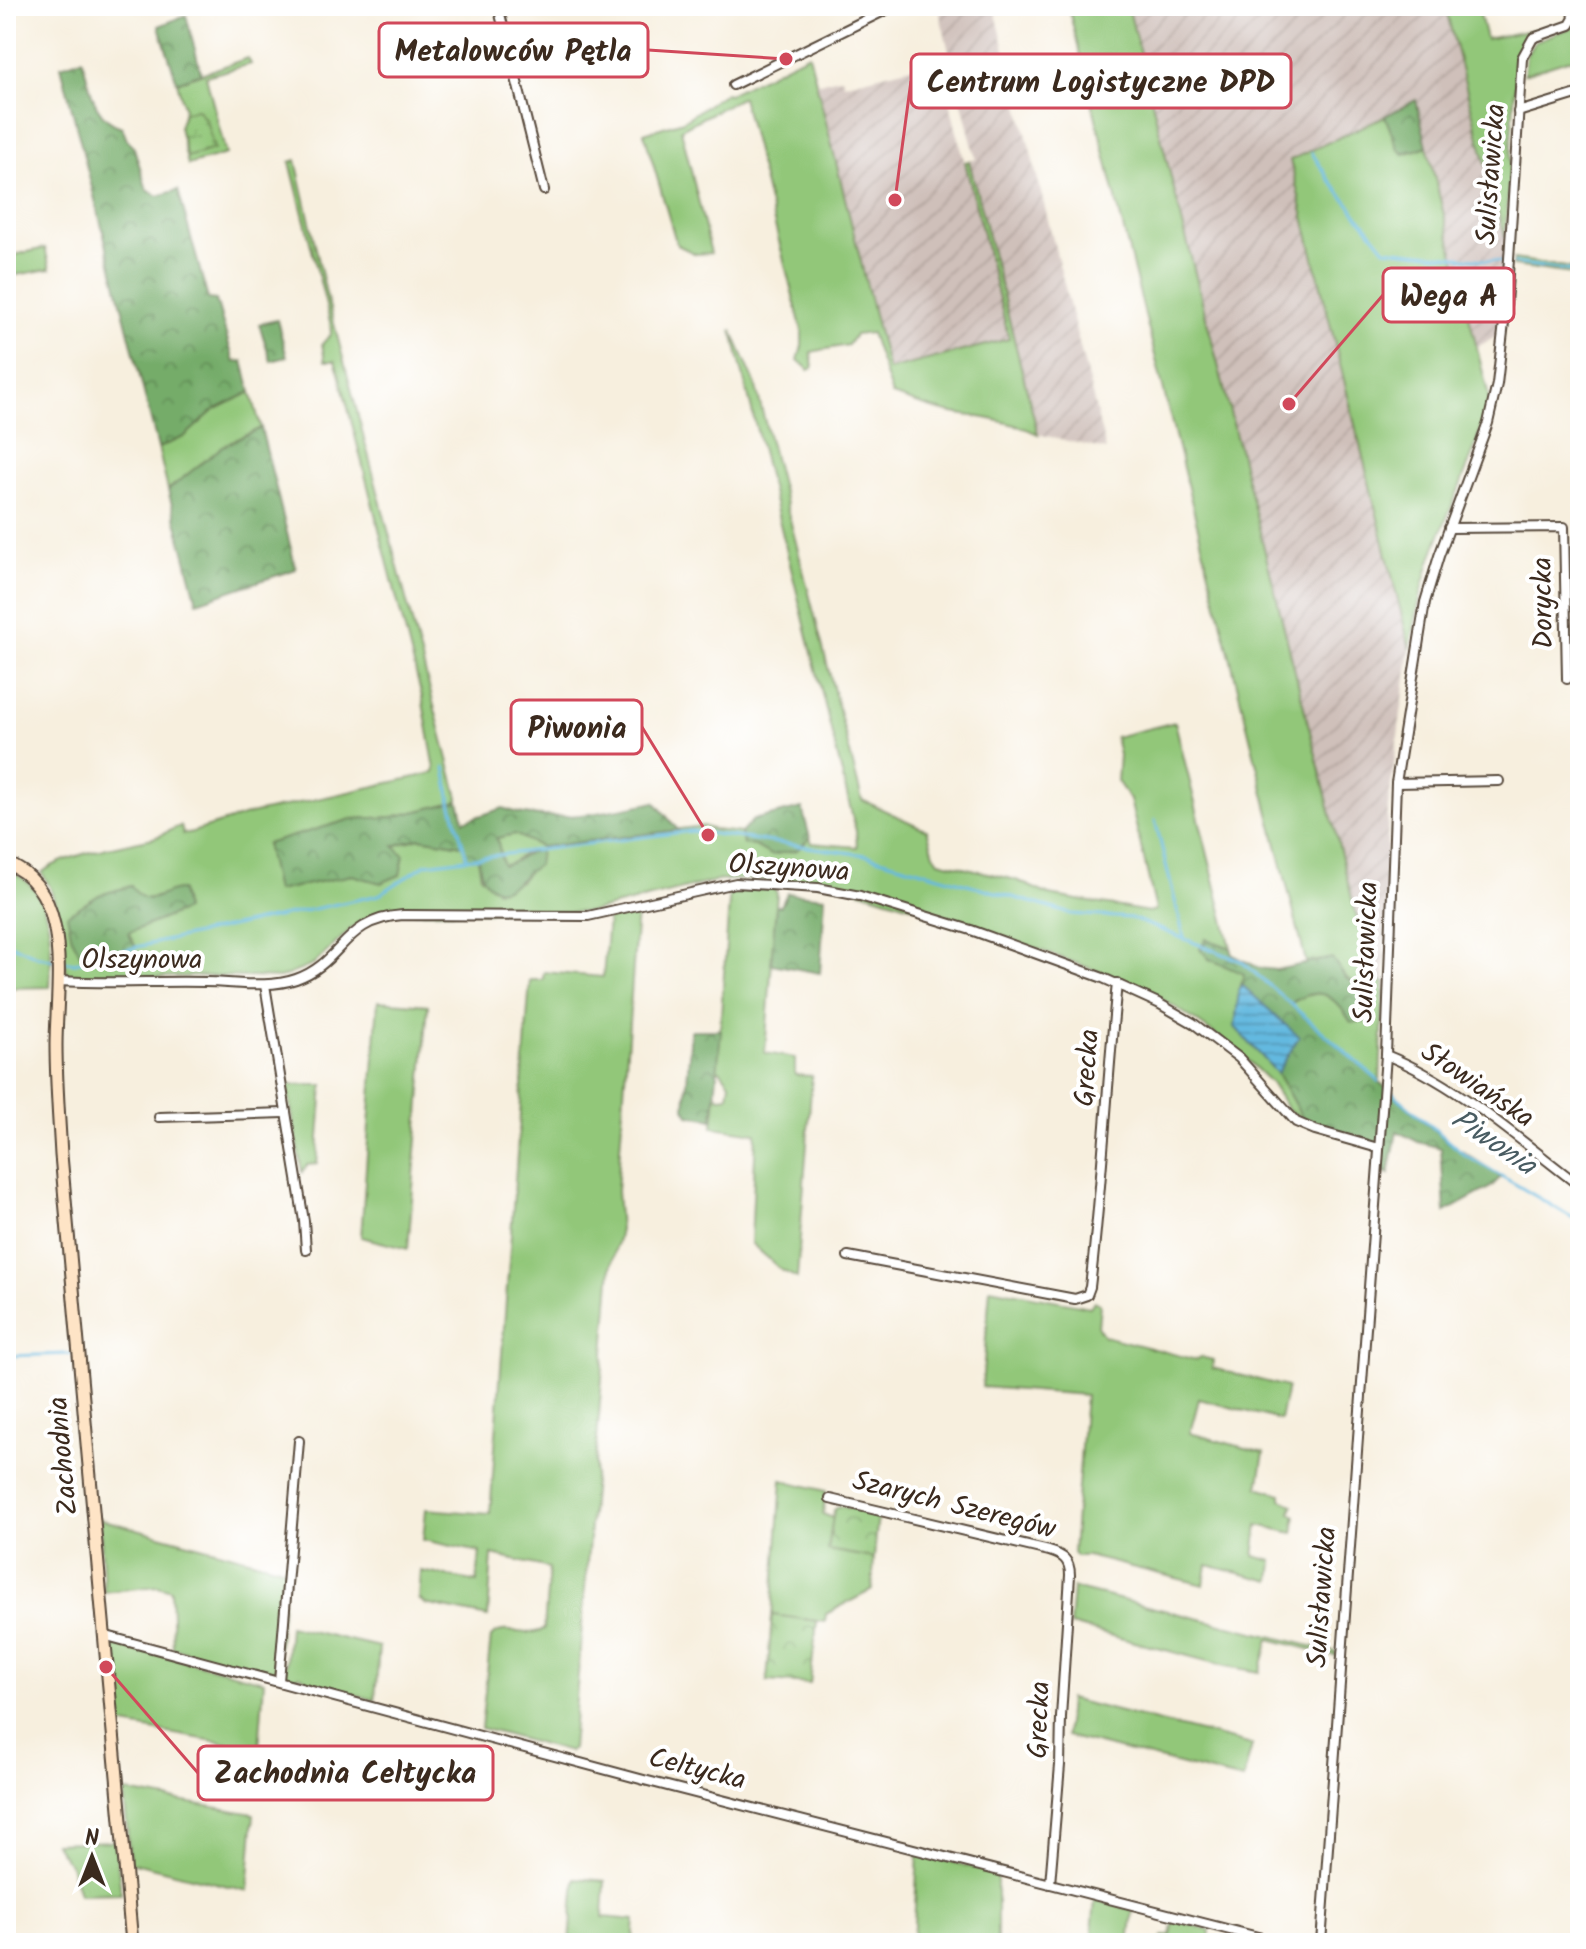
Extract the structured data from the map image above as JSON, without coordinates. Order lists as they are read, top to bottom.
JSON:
{
  "streets": {
    "street": [
      "Sulisławicka",
      "Dorycka",
      "Olszynowa",
      "Grecka",
      "Słowiańska",
      "Zachodnia",
      "Szarych Szeregów",
      "Celtycka"
    ]
  },
  "crossings": [
    ["Sulisławicka", "Dorycka"],
    ["Sulisławicka", "Olszynowa"],
    ["Sulisławicka", "Słowiańska"],
    ["Olszynowa", "Grecka"],
    ["Olszynowa", "Zachodnia"],
    ["Grecka", "Szarych Szeregów"],
    ["Grecka", "Celtycka"],
    ["Zachodnia", "Celtycka"]
  ],
  "water": ["Piwonia"],
  "places": [
    "Metalowców Pętla",
    "Centrum Logistyczne DPD",
    "Wega A",
    "Piwonia",
    "Zachodnia Celtycka"
  ],
  "north": "top"
}
